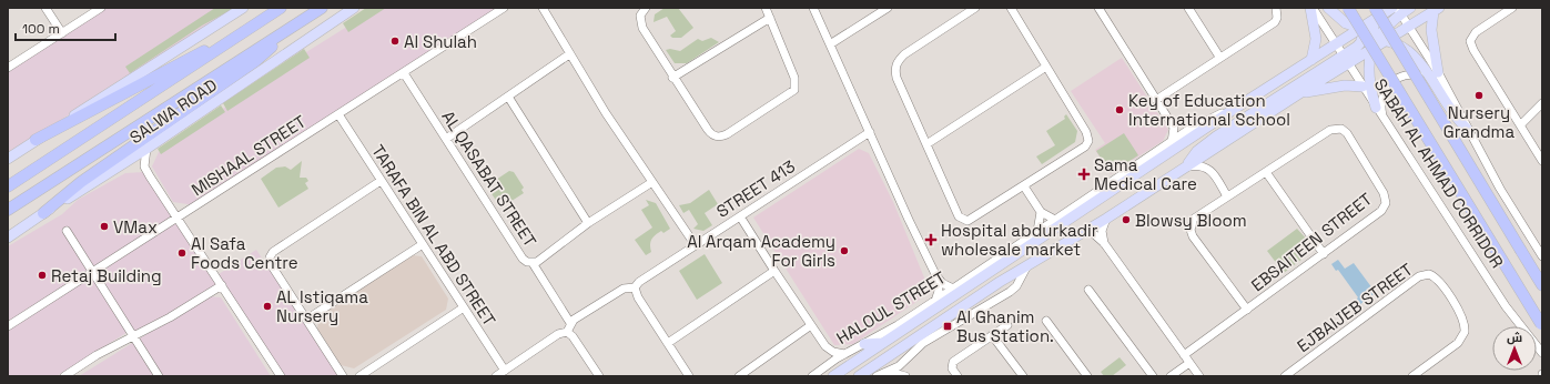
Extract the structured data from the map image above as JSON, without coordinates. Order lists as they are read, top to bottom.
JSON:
{
  "streets": {
    "highway": ["SALWA ROAD", "SABAH AL AHMAD CORRIDOR"],
    "main road": ["HALOUL STREET"],
    "street": [
      "MISHAAL STREET",
      "AL QASABAT STREET",
      "STREET 413",
      "TARAFA BIN AL ABD STREET",
      "EBSAITEEN STREET",
      "EJBAIJEB STREET"
    ]
  },
  "crossings": [
    ["MISHAAL STREET", "AL QASABAT STREET"],
    ["MISHAAL STREET", "TARAFA BIN AL ABD STREET"],
    ["SABAH AL AHMAD CORRIDOR", "HALOUL STREET"]
  ],
  "places": {
    "other": [
      "Al Shulah",
      "Nursery Grandma",
      "Key of Education International School",
      "Blowsy Bloom",
      "VMax",
      "Al Arqam Academy For Girls",
      "Al Safa Foods Centre",
      "Retaj Building",
      "AL Istiqama Nursery"
    ],
    "health": ["Sama Medical Care", "Hospital abdurkadir wholesale market"],
    "transit": ["Al Ghanim Bus Station."]
  },
  "scale_bar": "100 m",
  "north": "top"
}
